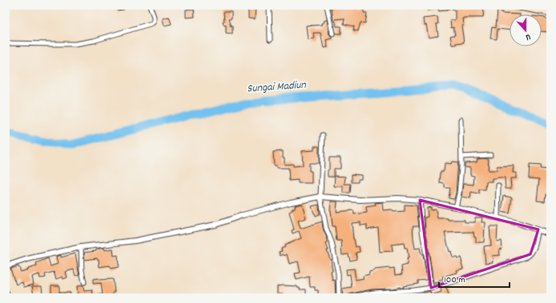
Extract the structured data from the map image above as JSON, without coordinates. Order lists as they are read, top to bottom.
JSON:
{
  "water": ["Sungai Madiun"],
  "scale_bar": "100 m",
  "north": "bottom"
}
